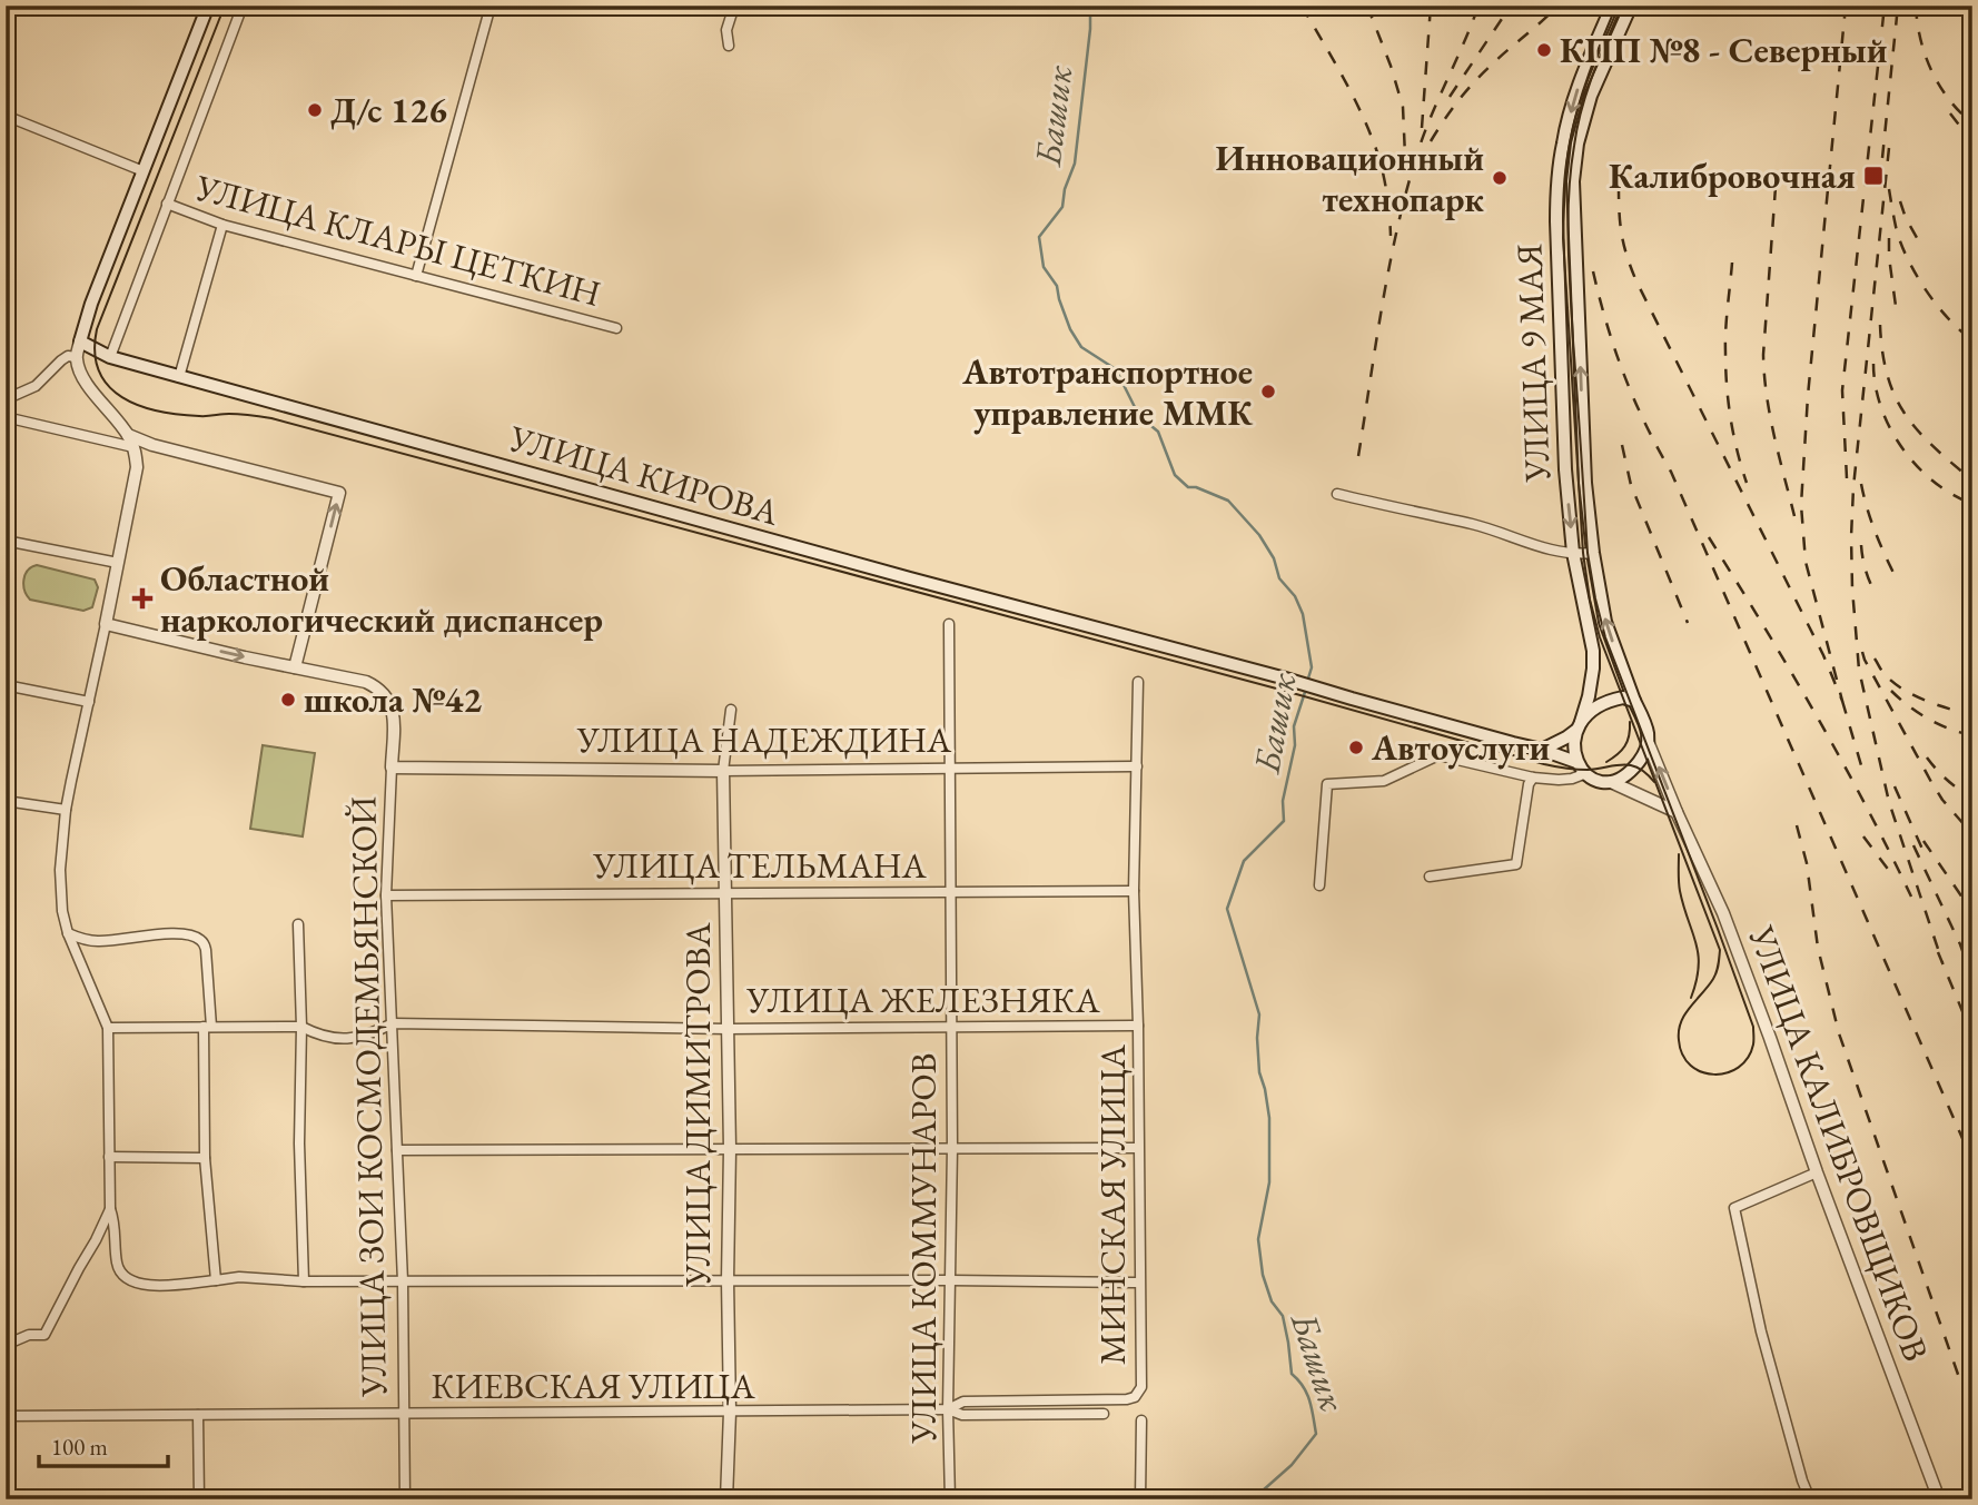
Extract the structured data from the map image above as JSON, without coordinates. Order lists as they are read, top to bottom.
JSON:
{
  "streets": {
    "main road": ["УЛИЦА 9 МАЯ", "УЛИЦА КИРОВА"],
    "street": [
      "УЛИЦА КЛАРЫ ЦЕТКИН",
      "УЛИЦА НАДЕЖДИНА",
      "УЛИЦА ТЕЛЬМАНА",
      "УЛИЦА ЖЕЛЕЗНЯКА",
      "УЛИЦА ЗОИ КОСМОДЕМЬЯНСКОЙ",
      "УЛИЦА ДИМИТРОВА",
      "УЛИЦА КАЛИБРОВЩИКОВ",
      "МИНСКАЯ УЛИЦА",
      "УЛИЦА КОММУНАРОВ",
      "КИЕВСКАЯ УЛИЦА"
    ]
  },
  "crossings": [
    ["УЛИЦА 9 МАЯ", "УЛИЦА КИРОВА"],
    ["УЛИЦА 9 МАЯ", "УЛИЦА КАЛИБРОВЩИКОВ"],
    ["УЛИЦА КИРОВА", "УЛИЦА КАЛИБРОВЩИКОВ"],
    ["УЛИЦА НАДЕЖДИНА", "УЛИЦА ЗОИ КОСМОДЕМЬЯНСКОЙ"],
    ["УЛИЦА НАДЕЖДИНА", "УЛИЦА ДИМИТРОВА"],
    ["УЛИЦА НАДЕЖДИНА", "МИНСКАЯ УЛИЦА"],
    ["УЛИЦА НАДЕЖДИНА", "УЛИЦА КОММУНАРОВ"],
    ["УЛИЦА ТЕЛЬМАНА", "УЛИЦА ЗОИ КОСМОДЕМЬЯНСКОЙ"],
    ["УЛИЦА ТЕЛЬМАНА", "УЛИЦА ДИМИТРОВА"],
    ["УЛИЦА ТЕЛЬМАНА", "МИНСКАЯ УЛИЦА"],
    ["УЛИЦА ТЕЛЬМАНА", "УЛИЦА КОММУНАРОВ"],
    ["УЛИЦА ЖЕЛЕЗНЯКА", "УЛИЦА ЗОИ КОСМОДЕМЬЯНСКОЙ"],
    ["УЛИЦА ЖЕЛЕЗНЯКА", "УЛИЦА ДИМИТРОВА"],
    ["УЛИЦА ЖЕЛЕЗНЯКА", "МИНСКАЯ УЛИЦА"],
    ["УЛИЦА ЖЕЛЕЗНЯКА", "УЛИЦА КОММУНАРОВ"],
    ["УЛИЦА ЗОИ КОСМОДЕМЬЯНСКОЙ", "КИЕВСКАЯ УЛИЦА"],
    ["УЛИЦА ДИМИТРОВА", "КИЕВСКАЯ УЛИЦА"],
    ["МИНСКАЯ УЛИЦА", "КИЕВСКАЯ УЛИЦА"],
    ["УЛИЦА КОММУНАРОВ", "КИЕВСКАЯ УЛИЦА"]
  ],
  "water": ["Башик"],
  "places": {
    "other": [
      "КПП №8 - Северный",
      "Д/с 126",
      "Инновационный технопарк",
      "Автотранспортное управление ММК",
      "школа №42",
      "Автоуслуги"
    ],
    "transit": ["Калибровочная"],
    "health": ["Областной наркологический диспансер"]
  },
  "scale_bar": "100 m"
}
